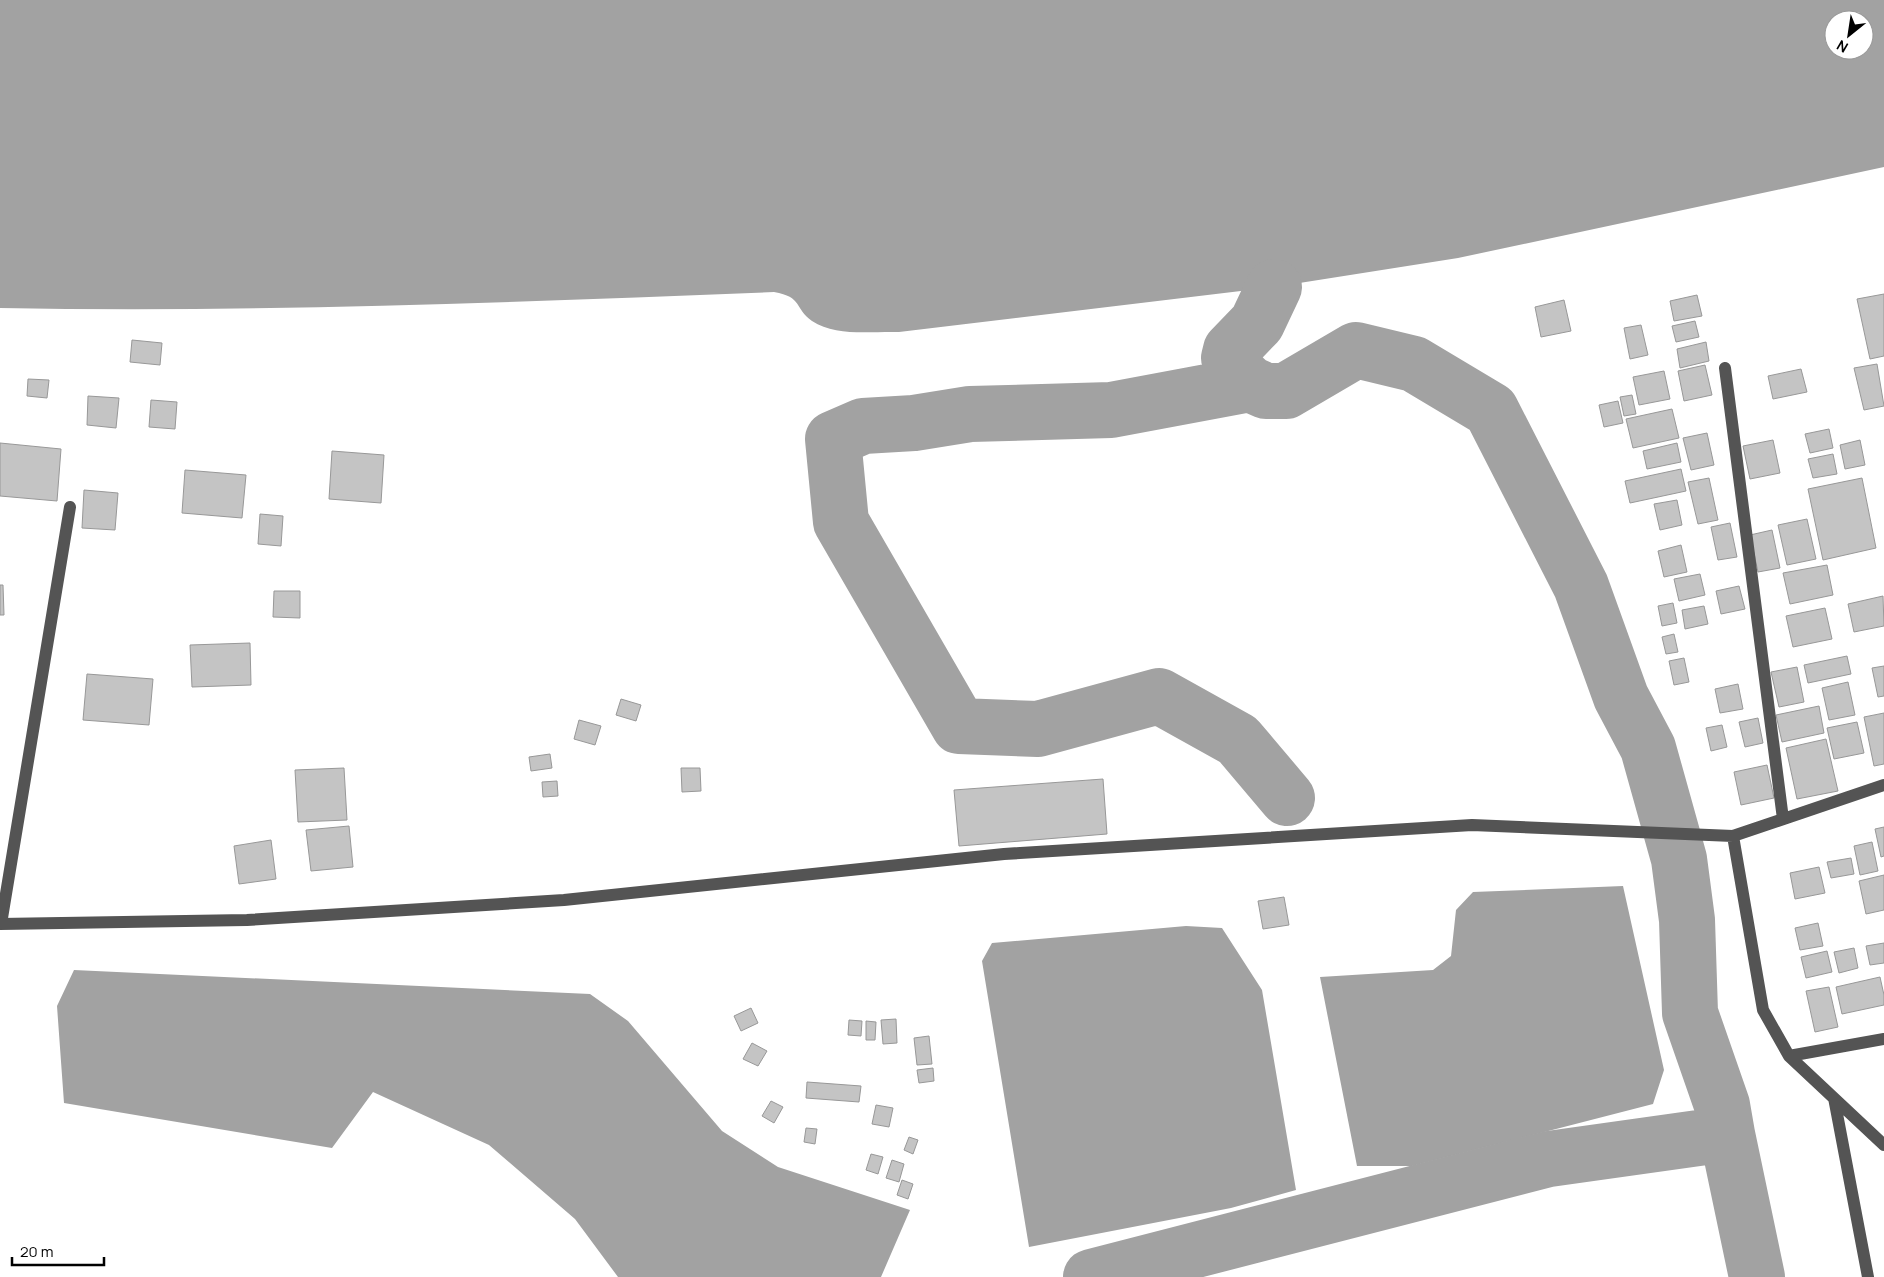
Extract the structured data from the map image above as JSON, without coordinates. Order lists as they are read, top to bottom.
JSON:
{
  "scale_bar": "20 m",
  "north": "bottom left"
}
